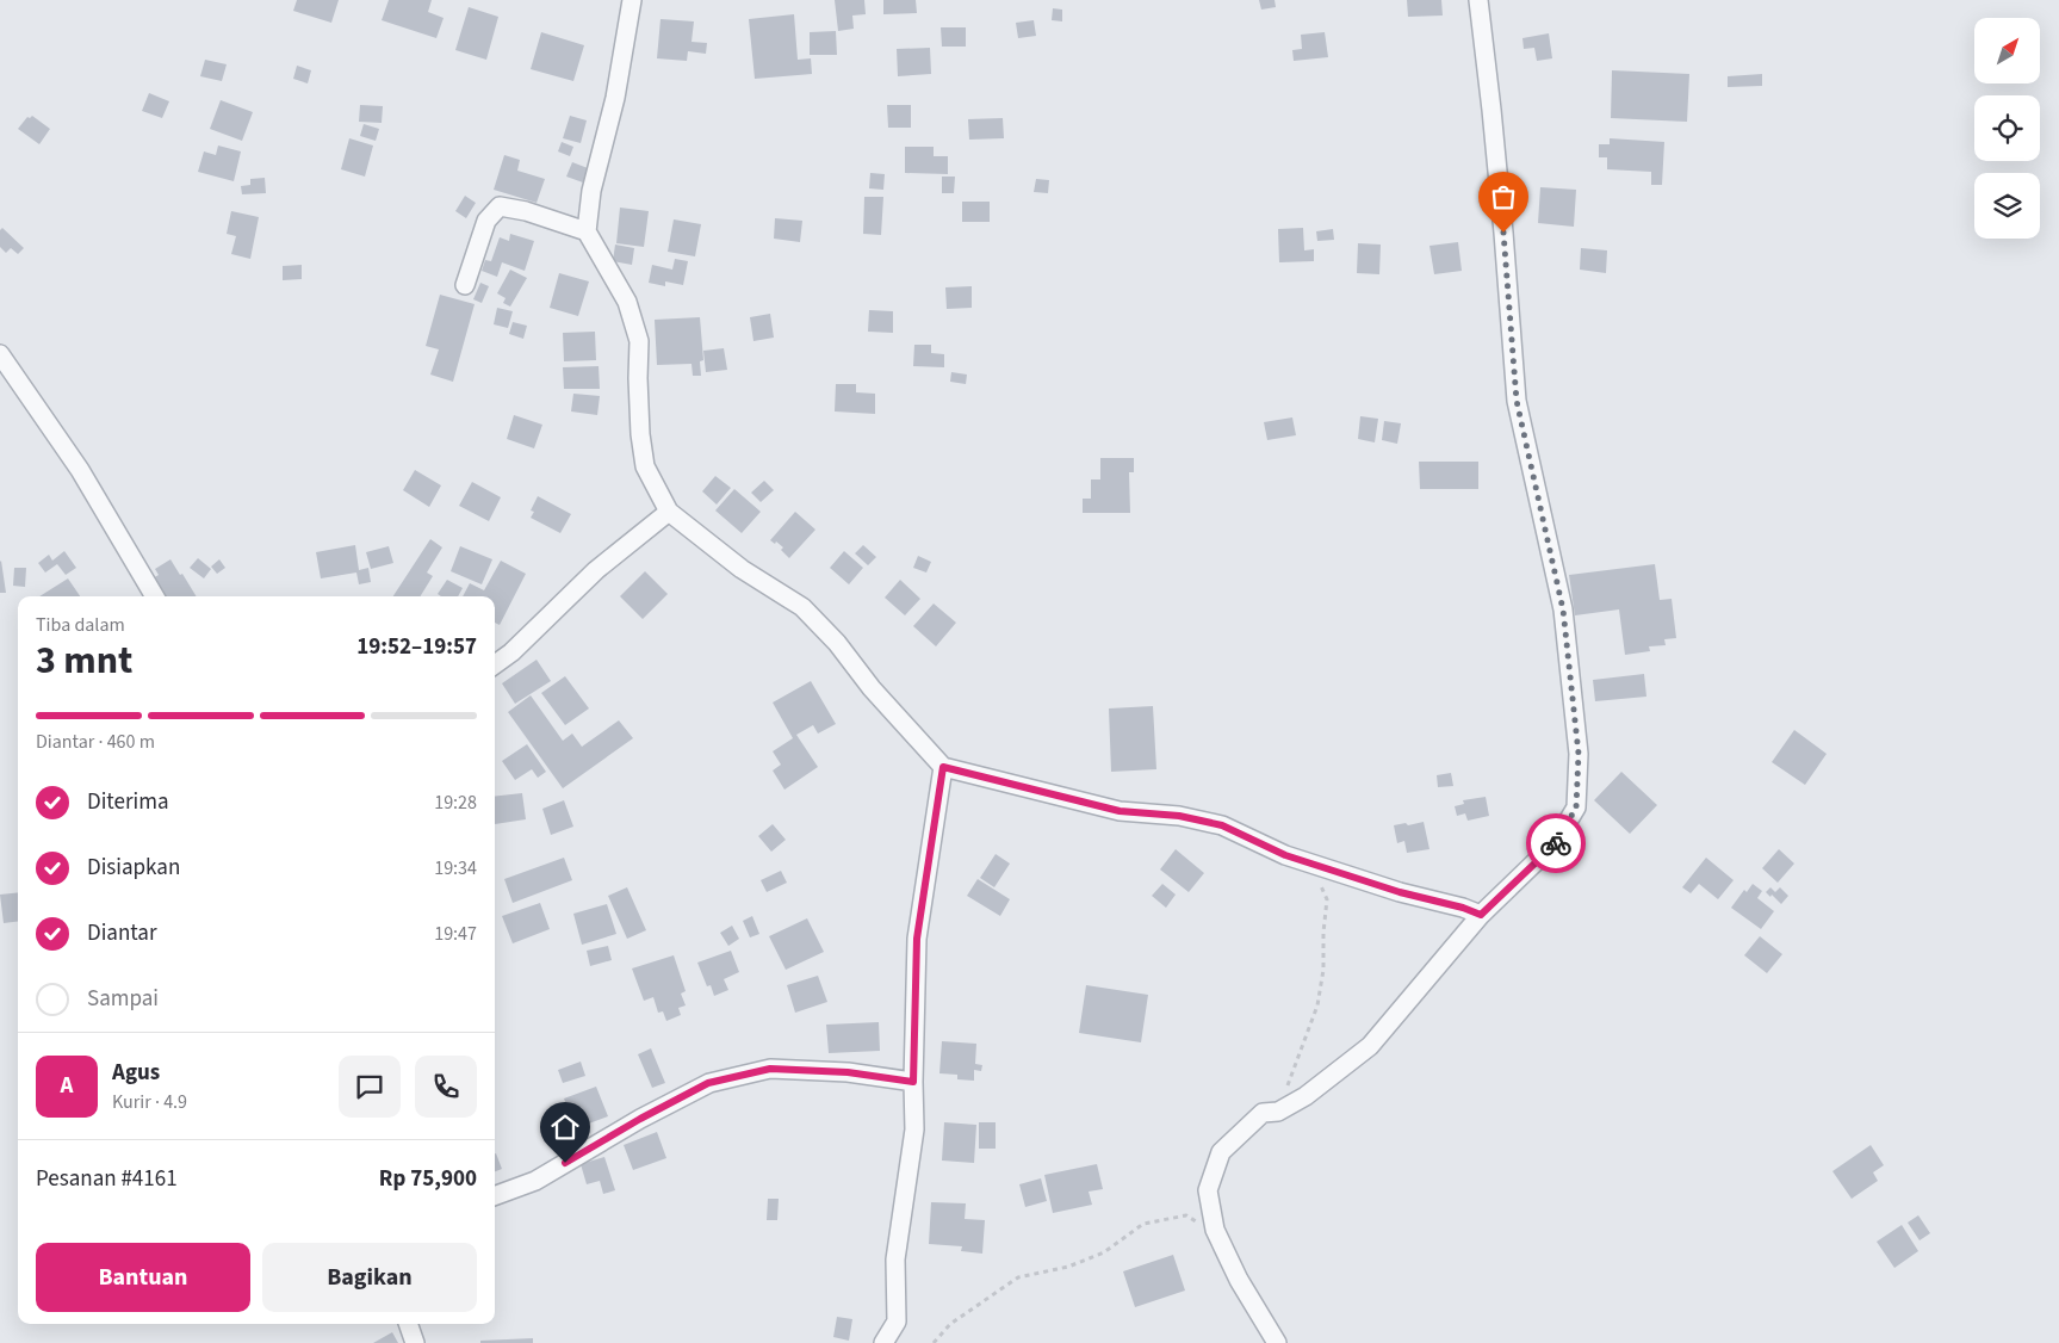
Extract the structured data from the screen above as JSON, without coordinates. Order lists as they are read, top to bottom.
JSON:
{
  "north": "top right",
  "page": {
    "heading": ["3 mnt", "Tiba dalam", "19:52–19:57"],
    "panel": [
      "Agus",
      "Kurir · 4.9",
      "Pesanan #4161",
      "Rp 75,900"
    ],
    "bar": "Diantar · 460 m",
    "list": [
      ["Diterima", "19:28"],
      ["Disiapkan", "19:34"],
      ["Diantar", "19:47"],
      "Sampai"
    ],
    "round": "A",
    "buttons": ["Bantuan", "Bagikan"]
  }
}
